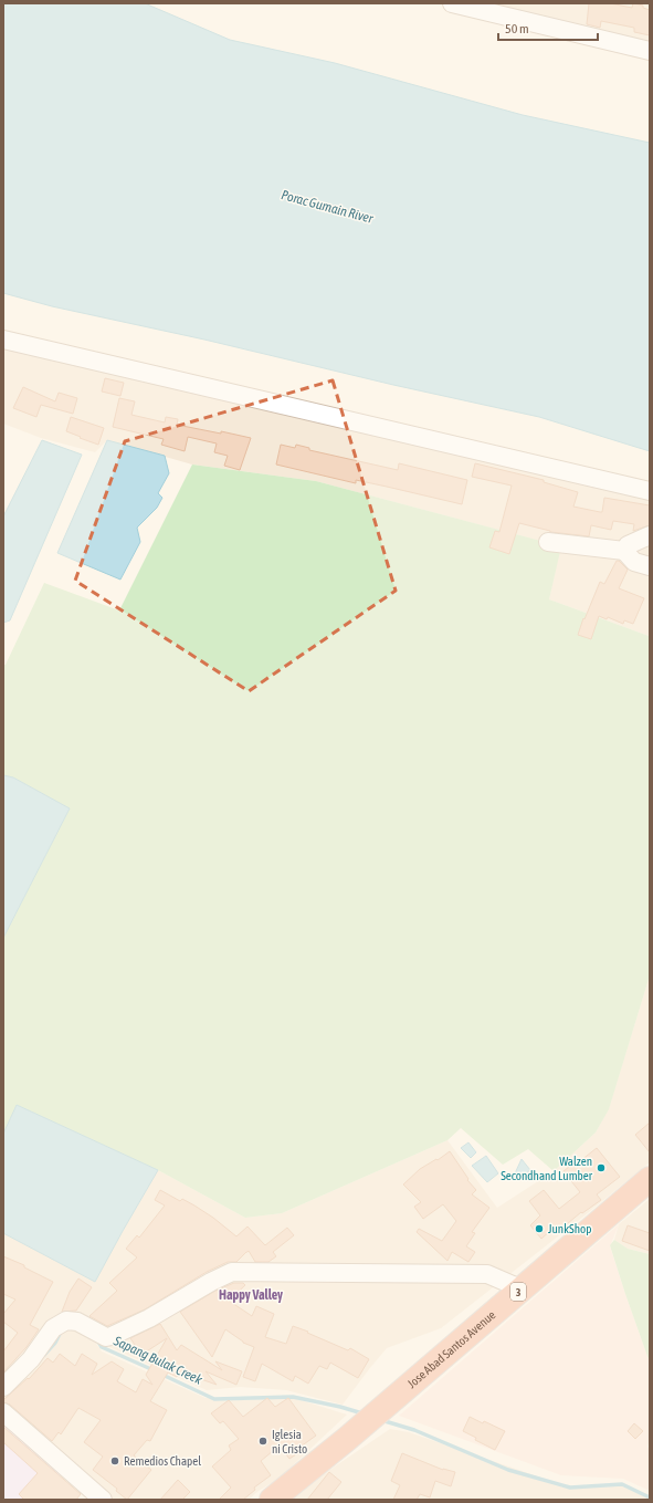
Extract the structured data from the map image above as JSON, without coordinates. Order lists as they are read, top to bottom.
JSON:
{
  "streets": {
    "highway": ["3", "Jose Abad Santos Avenue"]
  },
  "districts": ["Happy Valley"],
  "water": ["Porac Gumain River", "Sapang Bulak Creek"],
  "places": [
    "Walzen Secondhand Lumber",
    "JunkShop",
    "Iglesia ni Cristo",
    "Remedios Chapel"
  ],
  "scale_bar": "50 m"
}
